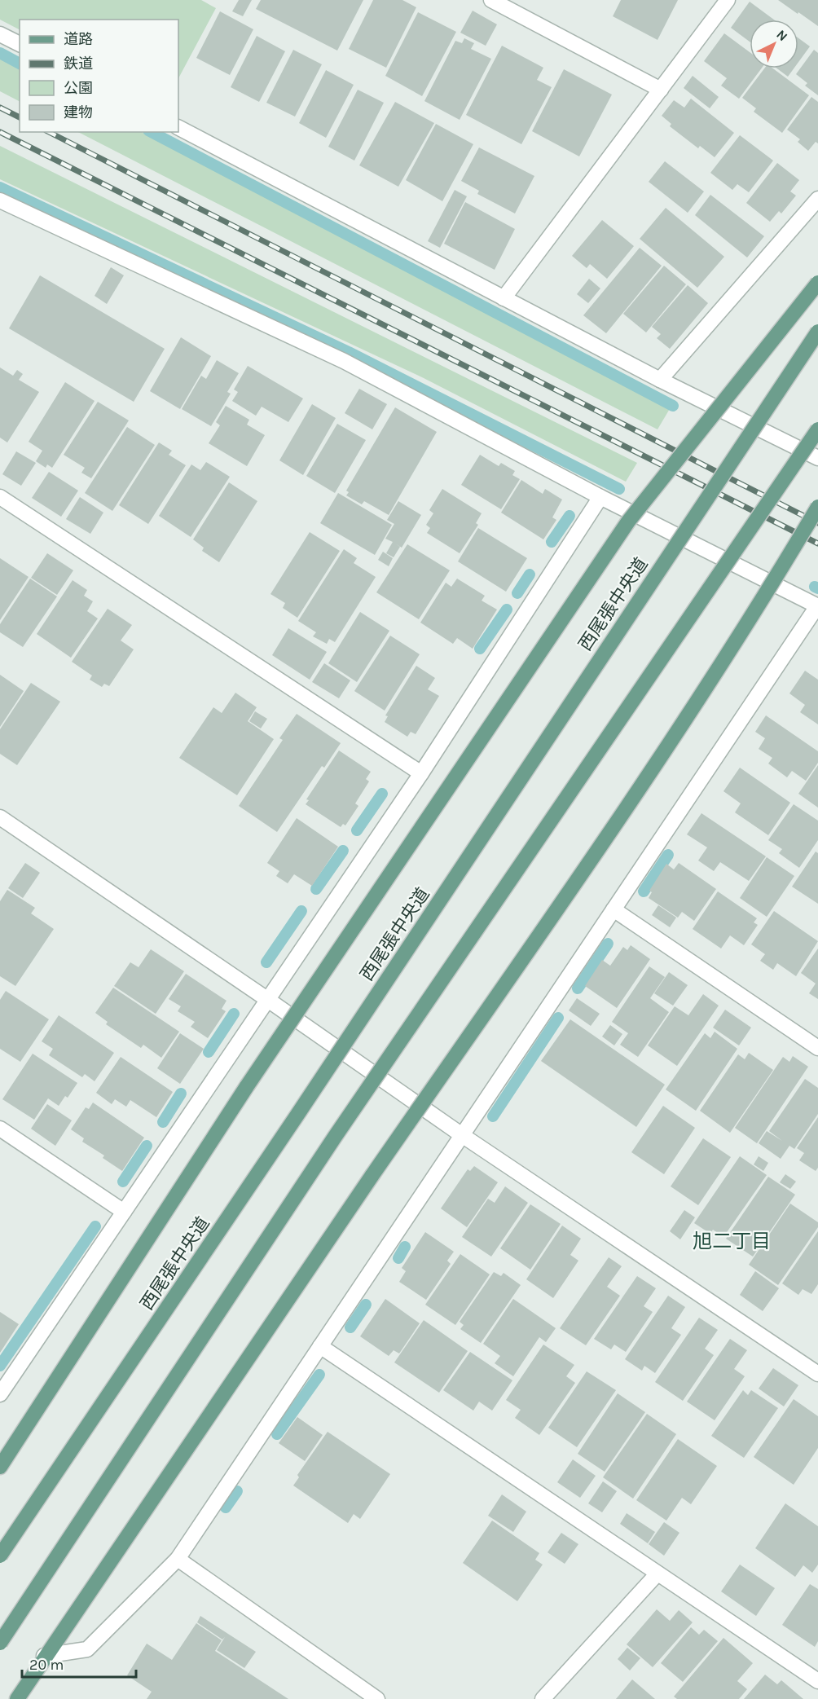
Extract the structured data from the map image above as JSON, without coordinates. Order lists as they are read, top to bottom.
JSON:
{
  "streets": {
    "main road": ["西尾張中央道"]
  },
  "districts": ["旭二丁目"],
  "legend": [
    "道路",
    "鉄道",
    "公園",
    "建物"
  ],
  "scale_bar": "20 m",
  "north": "top right"
}
